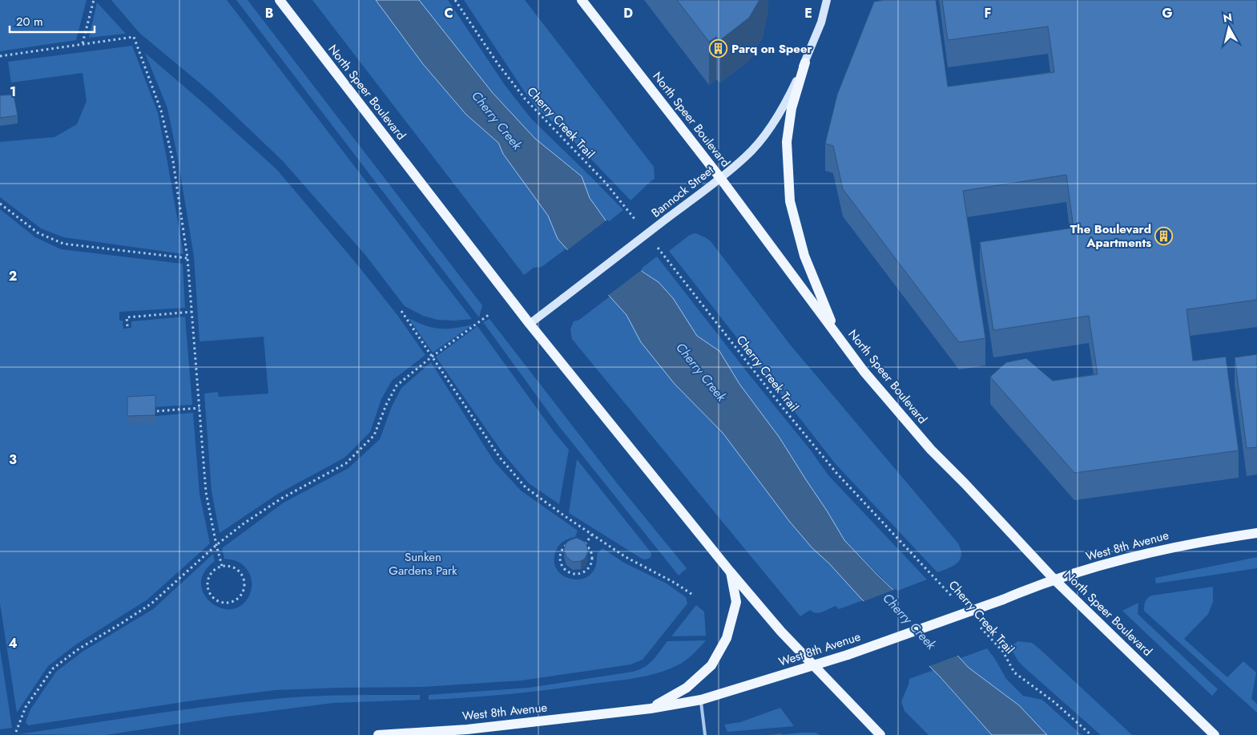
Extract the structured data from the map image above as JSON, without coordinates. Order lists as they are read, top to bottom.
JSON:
{
  "streets": {
    "main road": ["North Speer Boulevard", "West 8th Avenue"],
    "street": ["Bannock Street"],
    "path": ["Cherry Creek Trail"]
  },
  "crossings": [
    ["North Speer Boulevard", "Bannock Street"],
    ["North Speer Boulevard", "West 8th Avenue"]
  ],
  "water": ["Cherry Creek"],
  "parks": ["Sunken Gardens Park"],
  "places": {
    "building": ["Parq on Speer", "The Boulevard Apartments"]
  },
  "scale_bar": "20 m",
  "north": "top",
  "grid": {
    "columns": [
      "B",
      "C",
      "D",
      "E",
      "F",
      "G"
    ],
    "rows": [
      "1",
      "2",
      "3",
      "4"
    ]
  }
}
